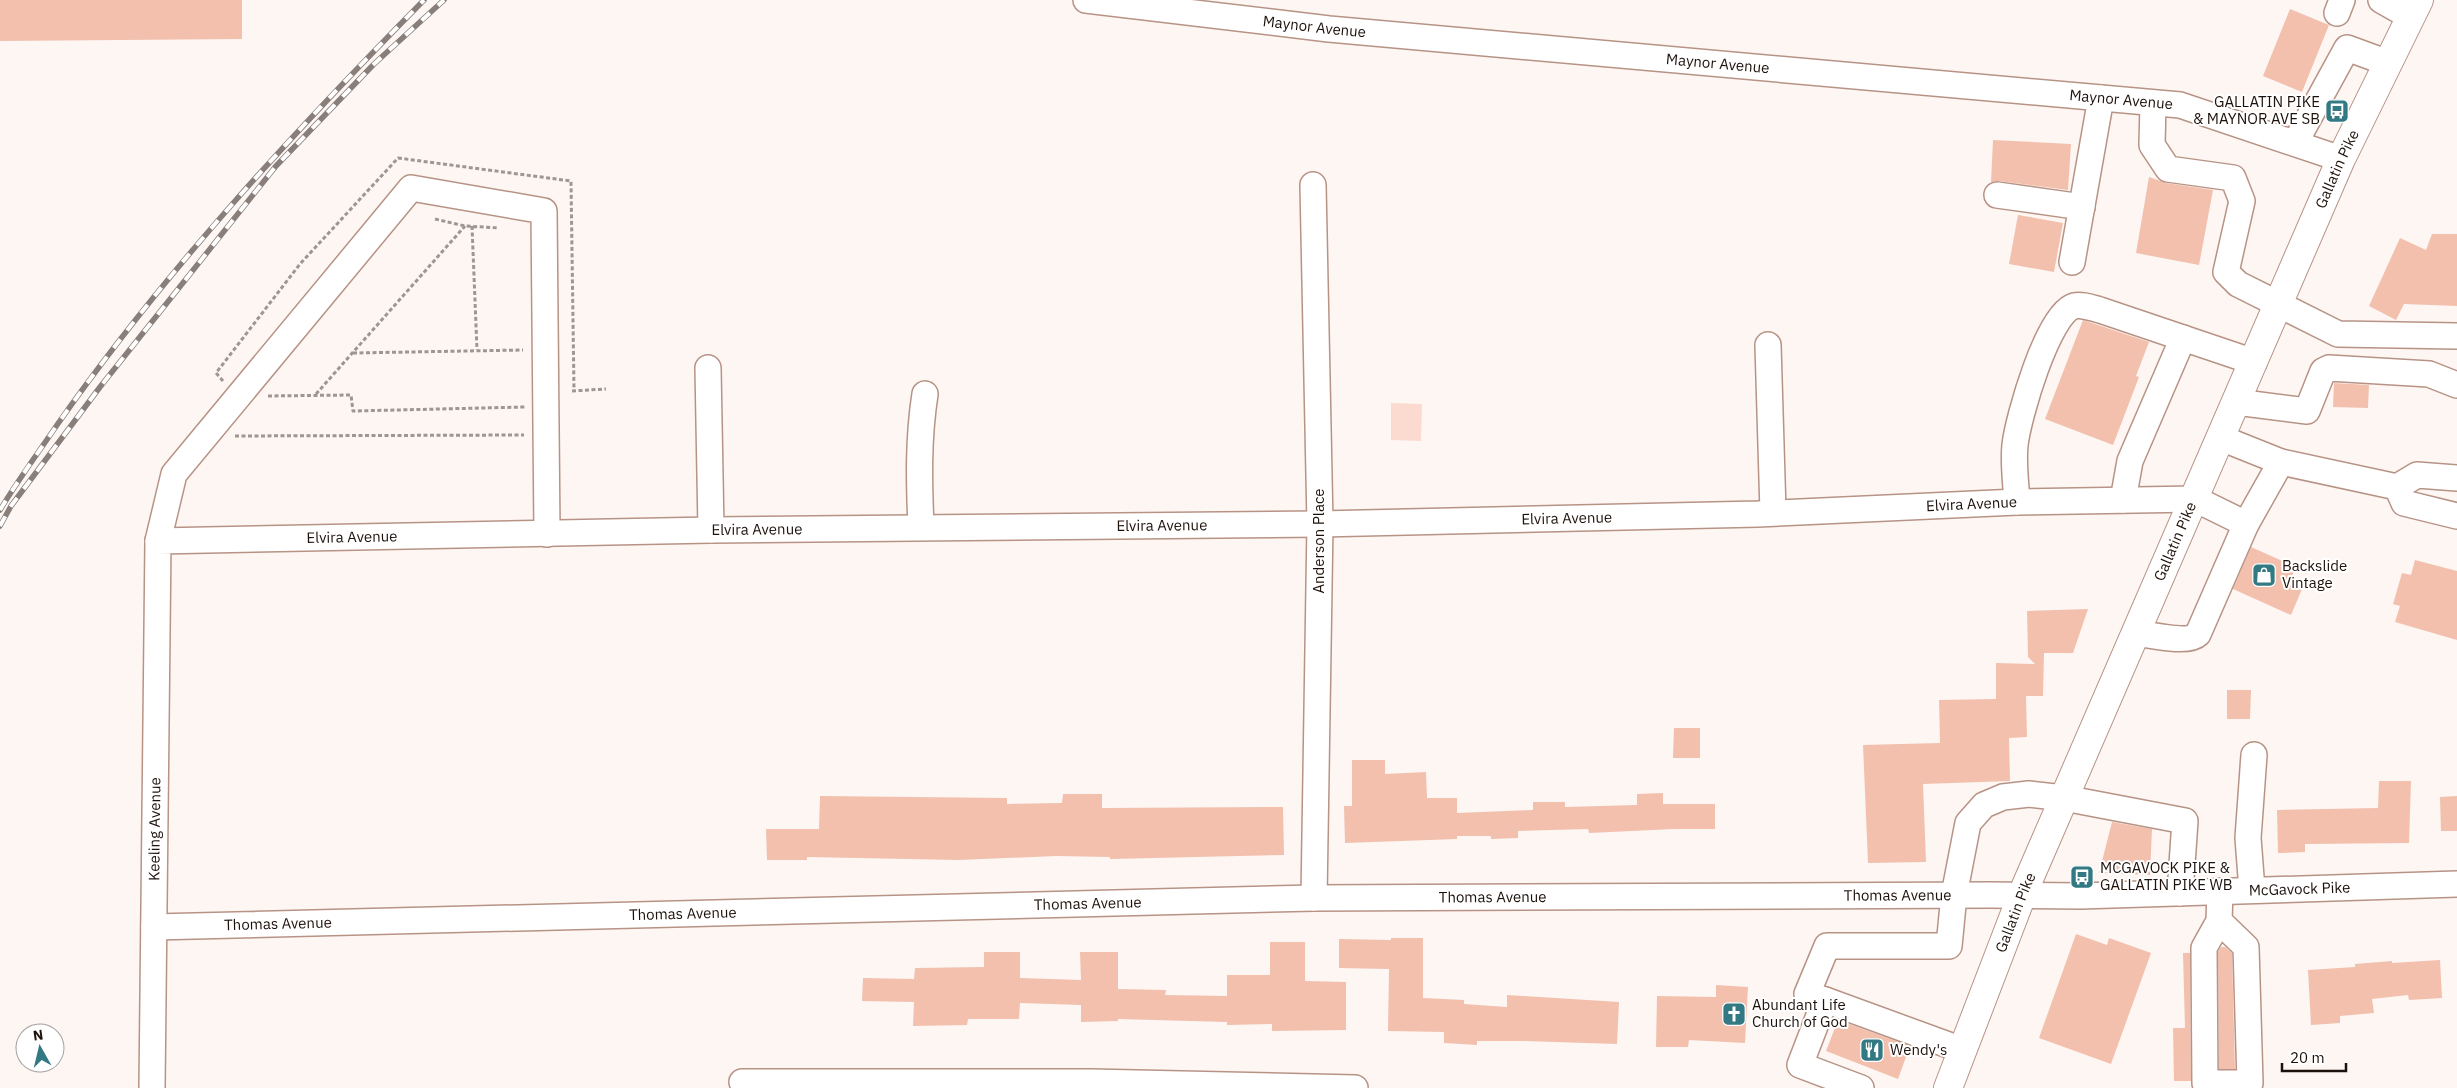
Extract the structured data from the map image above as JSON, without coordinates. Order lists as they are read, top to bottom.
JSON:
{
  "streets": {
    "main road": ["Gallatin Pike"],
    "street": [
      "Maynor Avenue",
      "Elvira Avenue",
      "Anderson Place",
      "Keeling Avenue",
      "McGavock Pike",
      "Thomas Avenue"
    ]
  },
  "crossings": [
    ["Maynor Avenue", "Gallatin Pike"],
    ["Gallatin Pike", "Elvira Avenue"],
    ["Gallatin Pike", "McGavock Pike"],
    ["Gallatin Pike", "Thomas Avenue"],
    ["Elvira Avenue", "Anderson Place"],
    ["Elvira Avenue", "Keeling Avenue"],
    ["Anderson Place", "Thomas Avenue"],
    ["Keeling Avenue", "Thomas Avenue"],
    ["McGavock Pike", "Thomas Avenue"]
  ],
  "places": {
    "bus stop": ["GALLATIN PIKE & MAYNOR AVE SB", "MCGAVOCK PIKE & GALLATIN PIKE WB"],
    "shop": ["Backslide Vintage"],
    "church": ["Abundant Life Church of God"],
    "restaurant": ["Wendy's"]
  },
  "scale_bar": "20 m",
  "north": "top"
}
